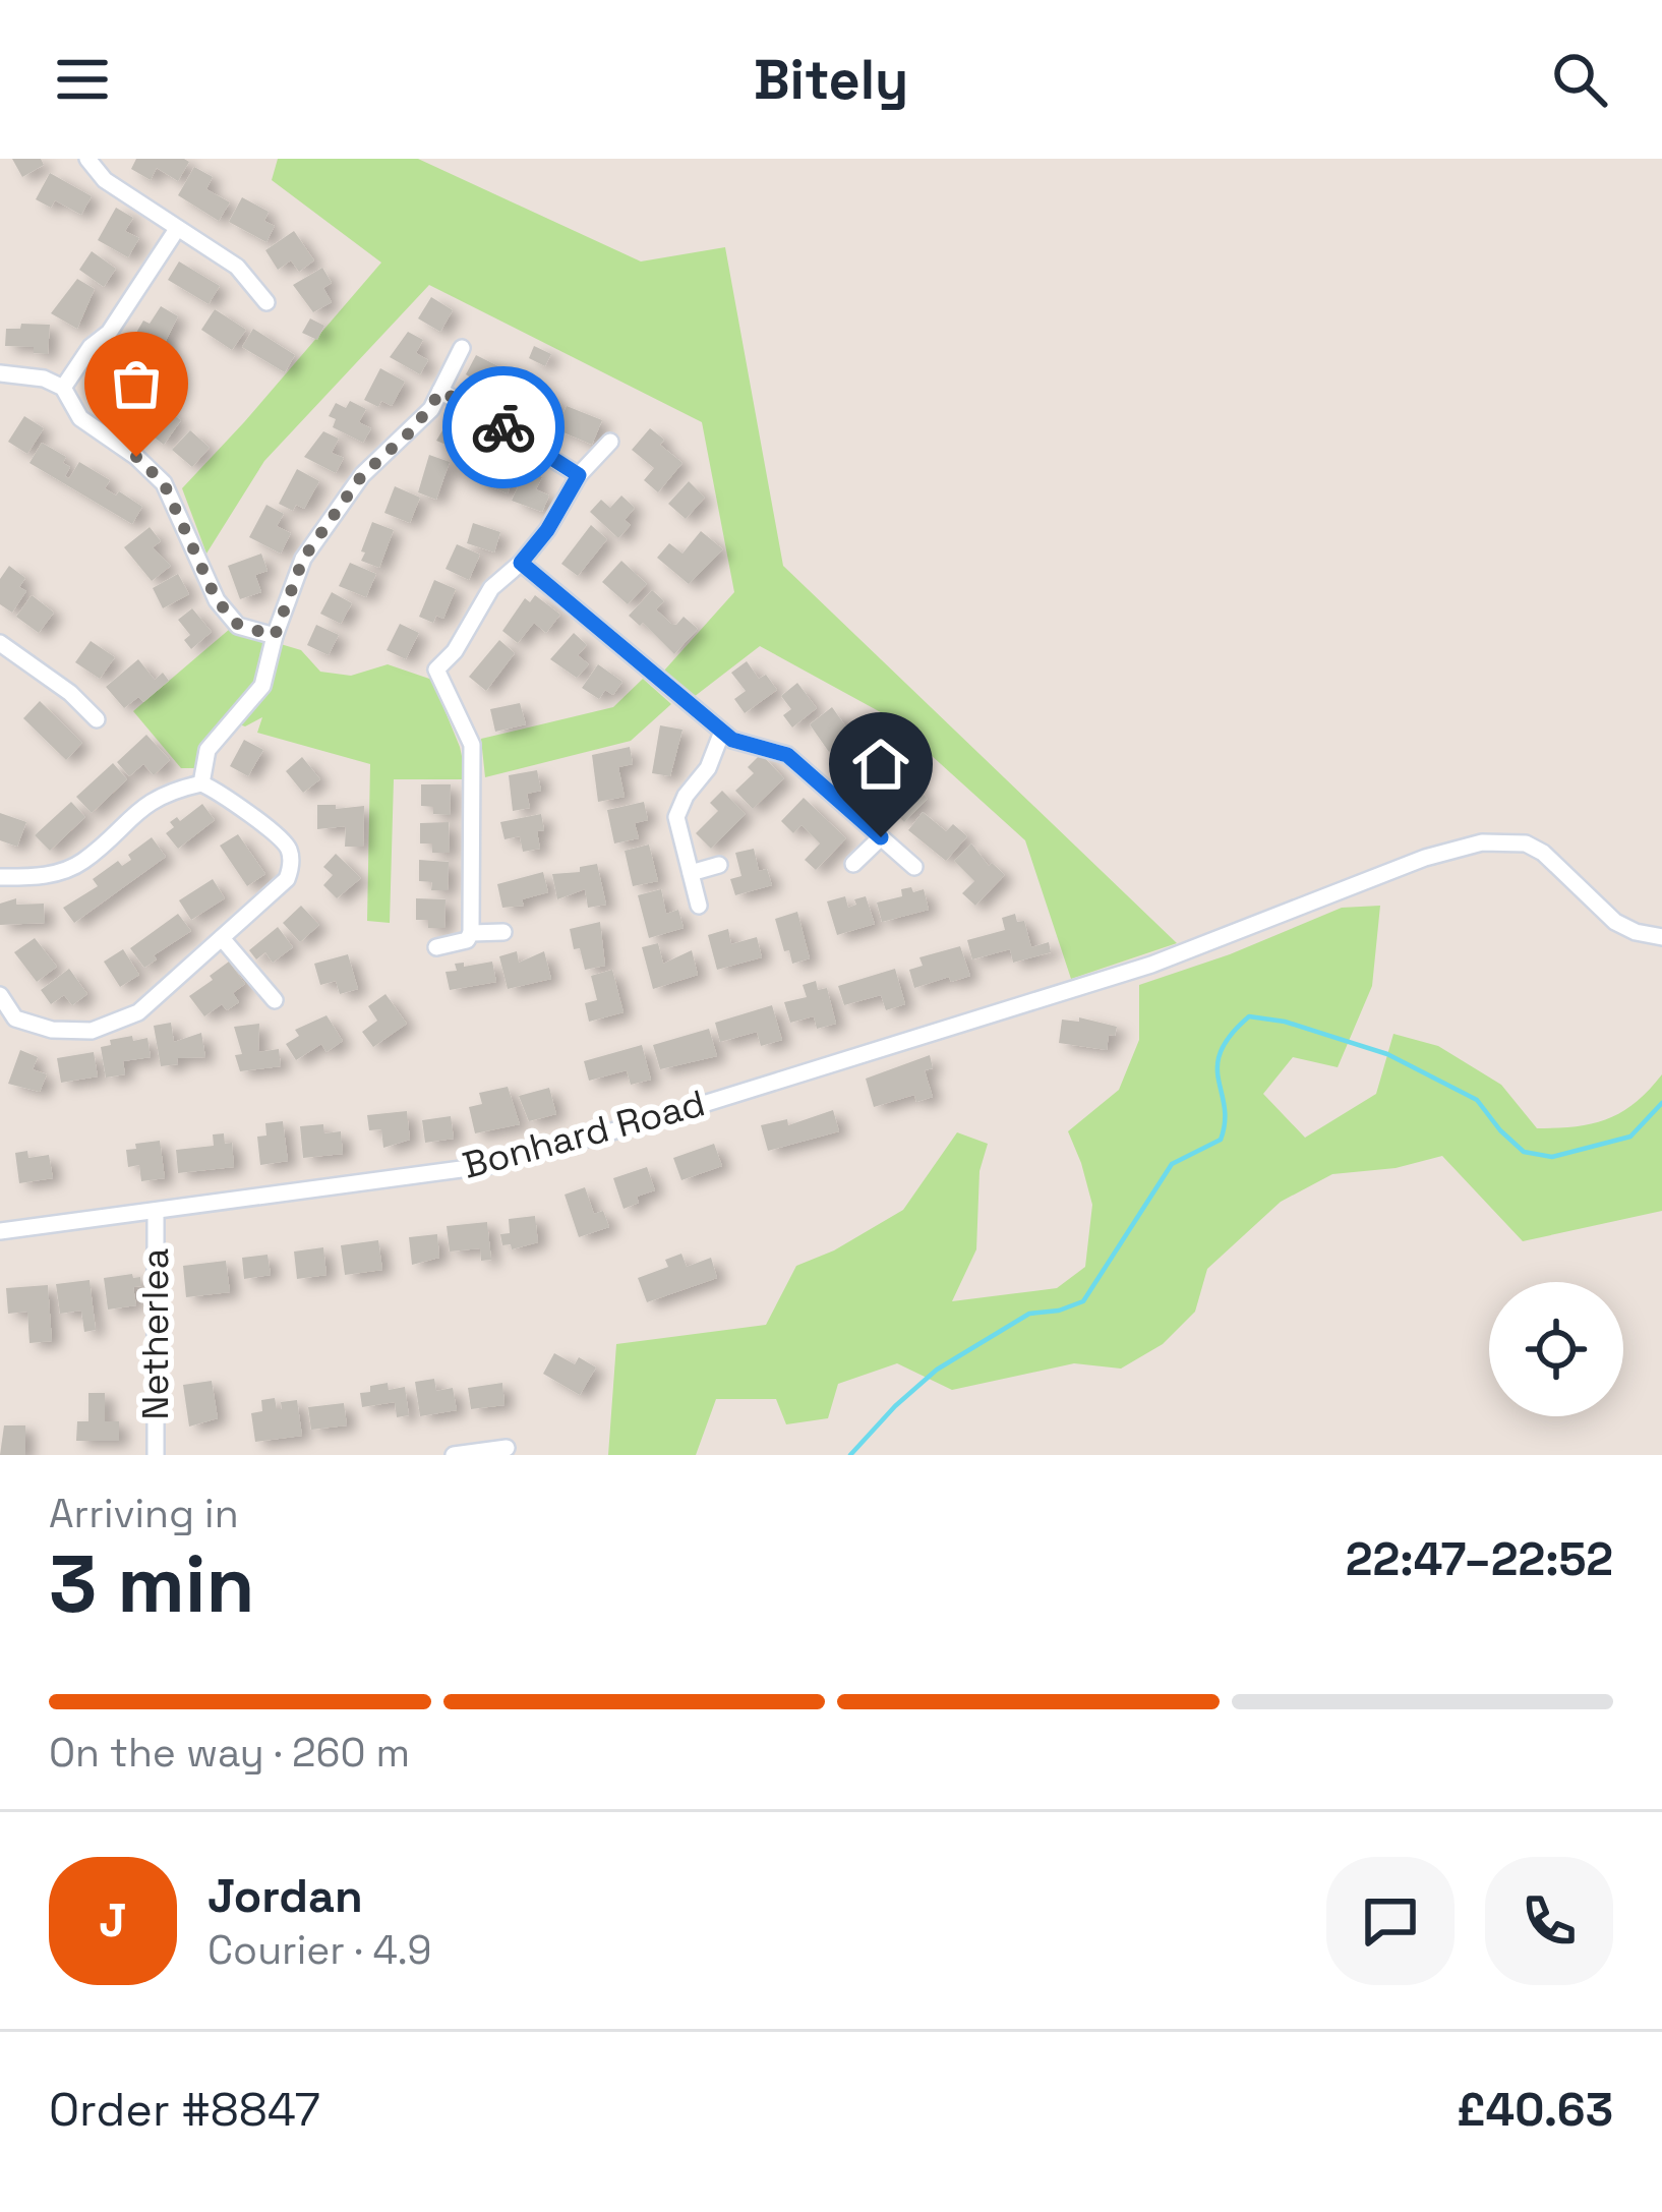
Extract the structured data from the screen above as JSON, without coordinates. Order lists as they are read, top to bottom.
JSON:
{
  "streets": {
    "street": ["Bonhard Road", "Netherlea"]
  },
  "crossings": [
    ["Bonhard Road", "Netherlea"]
  ],
  "page": {
    "header": "Bitely",
    "heading": ["3 min", "Arriving in", "22:47–22:52"],
    "panel": [
      "Jordan",
      "Courier · 4.9",
      "Order #8847",
      "£40.63"
    ],
    "bar": "On the way · 260 m",
    "round": "J"
  }
}
